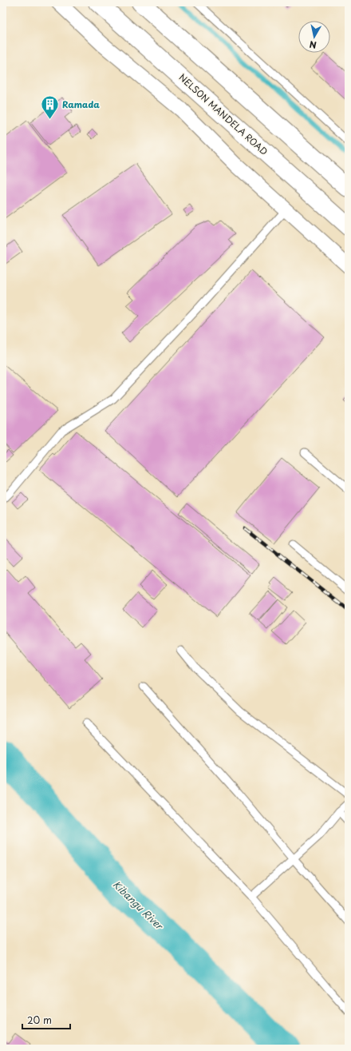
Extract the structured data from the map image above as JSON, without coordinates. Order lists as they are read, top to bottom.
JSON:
{
  "streets": {
    "main road": ["NELSON MANDELA ROAD"]
  },
  "water": ["Kibangu River"],
  "places": {
    "building": ["Ramada"]
  },
  "scale_bar": "20 m",
  "north": "bottom"
}
